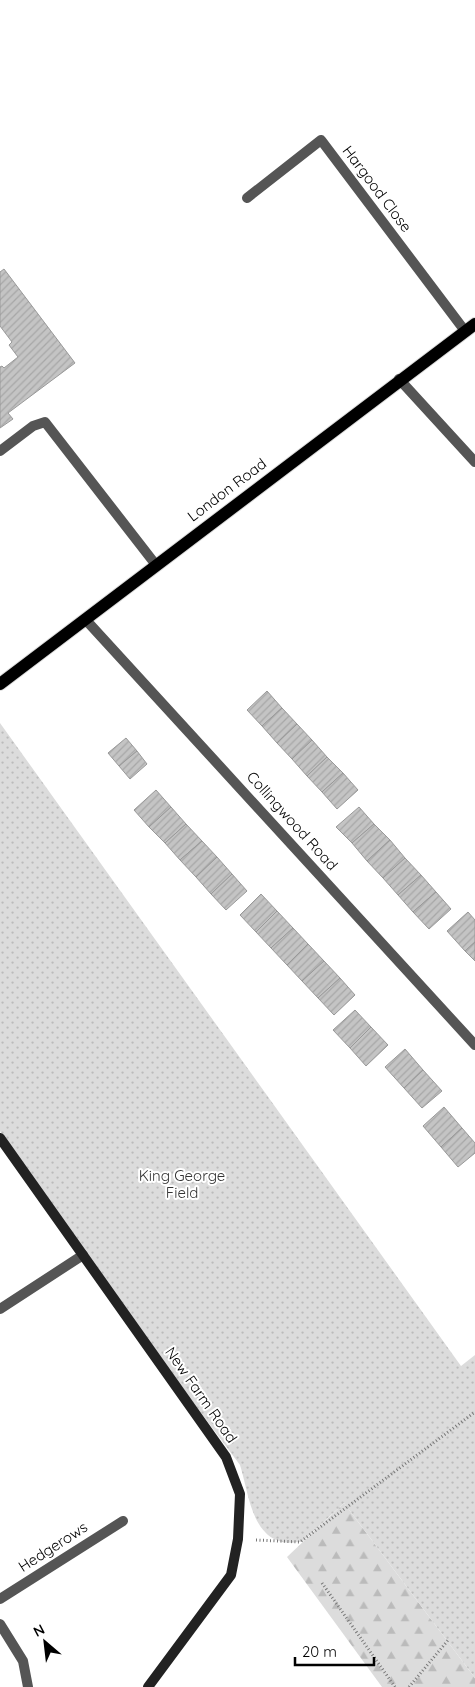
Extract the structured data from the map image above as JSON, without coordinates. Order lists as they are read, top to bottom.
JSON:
{
  "streets": {
    "main road": ["London Road"],
    "street": [
      "Hargood Close",
      "Collingwood Road",
      "New Farm Road",
      "Hedgerows"
    ]
  },
  "crossings": [
    ["Hargood Close", "London Road"],
    ["London Road", "Collingwood Road"]
  ],
  "parks": ["King George Field"],
  "scale_bar": "20 m",
  "north": "top left"
}
